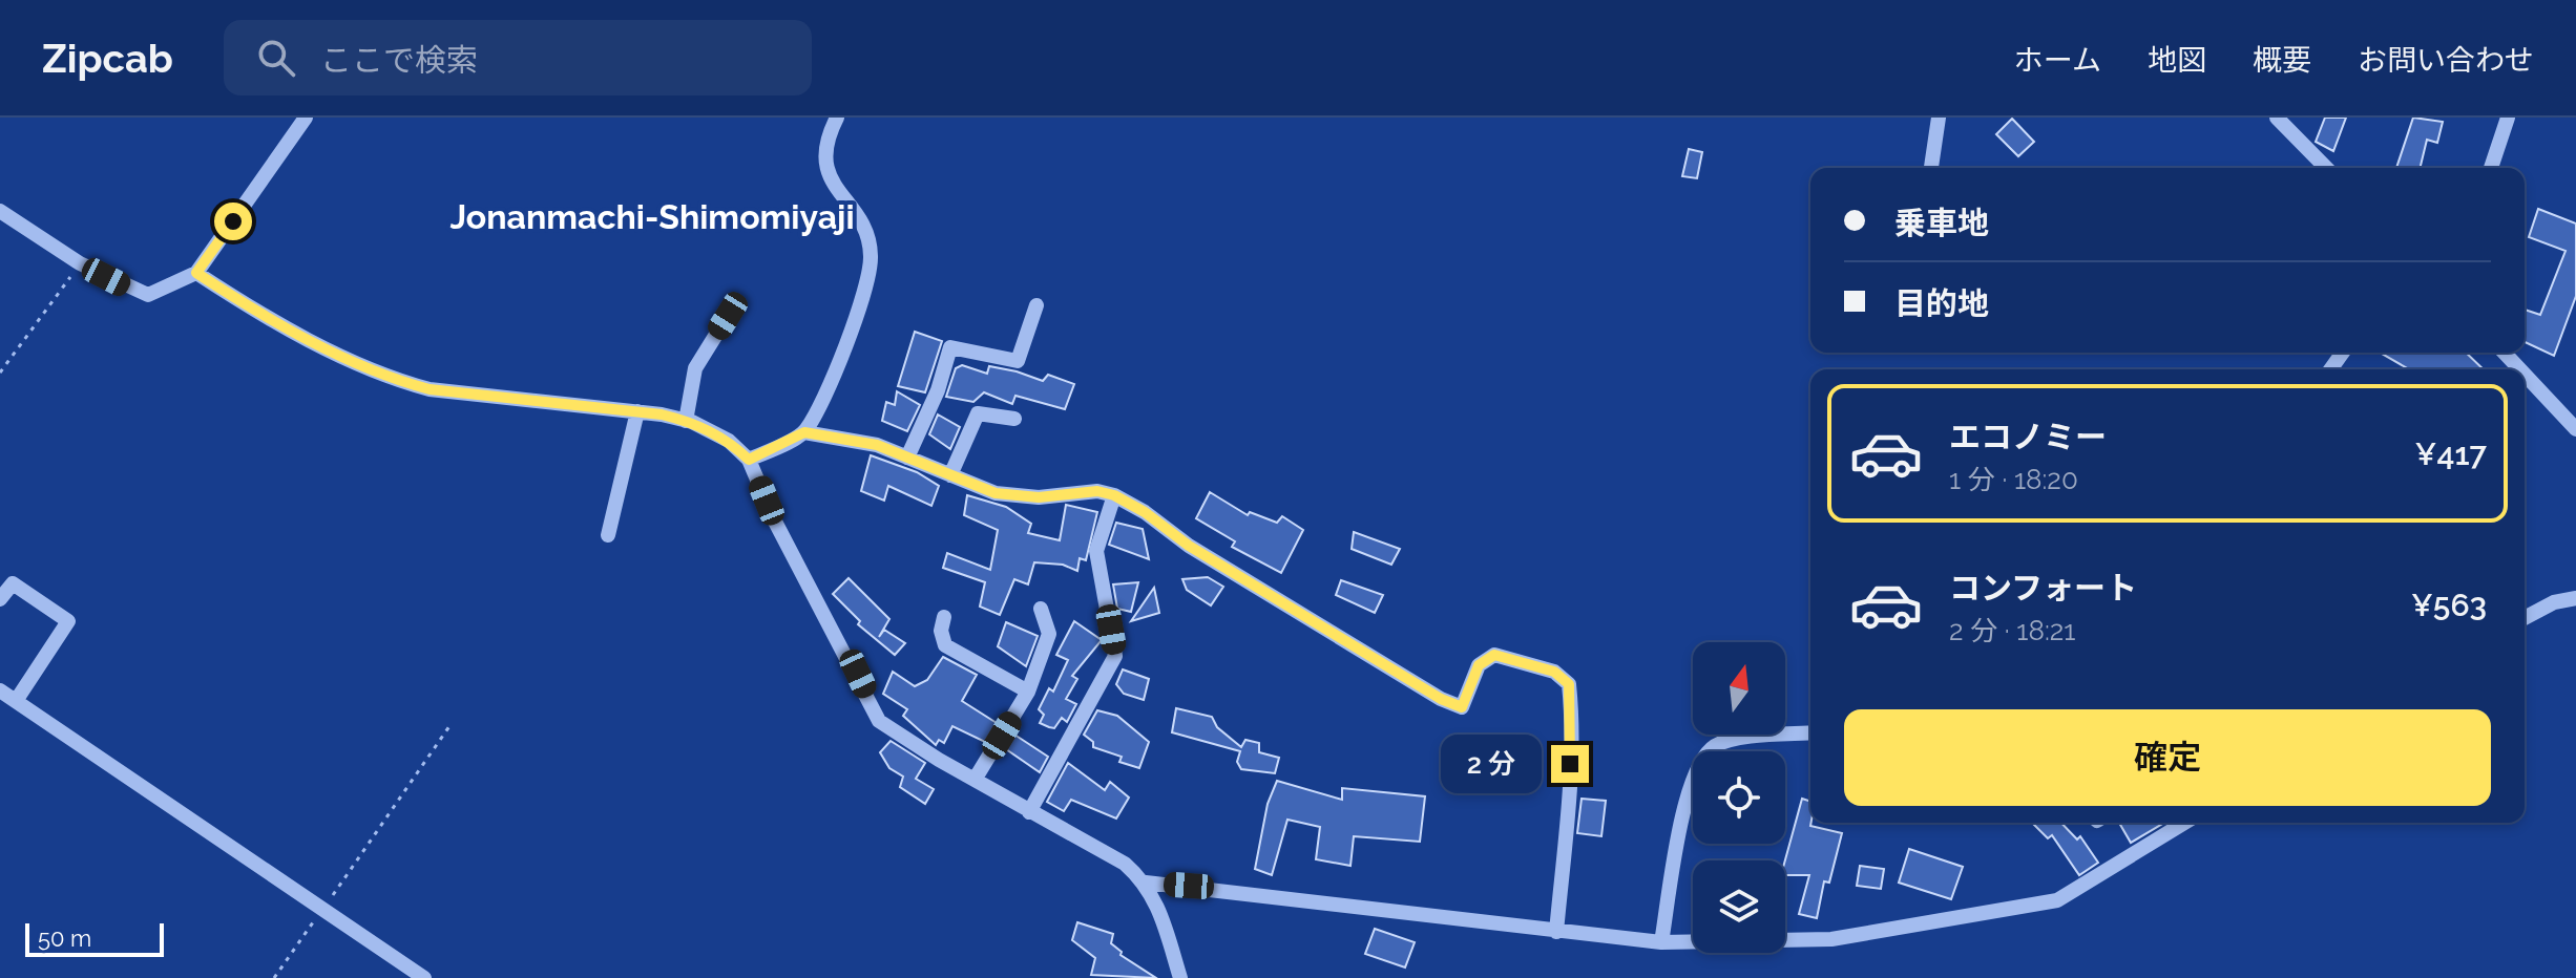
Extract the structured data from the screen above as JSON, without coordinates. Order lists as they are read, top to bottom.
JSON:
{
  "districts": ["Jonanmachi-Shimomiyaji"],
  "scale_bar": "50 m",
  "north": "top",
  "page": {
    "header": "Zipcab",
    "search": "ここで検索",
    "nav": [
      "ホーム",
      "地図",
      "概要",
      "お問い合わせ"
    ],
    "banner": ["乗車地", "目的地"],
    "list": [
      {
        "name": "エコノミー",
        "note": "1 分 · 18:20",
        "value": "¥417"
      },
      {
        "name": "コンフォート",
        "note": "2 分 · 18:21",
        "value": "¥563"
      }
    ],
    "buttons": "確定",
    "bubble": "2 分",
    "scale": "50 m"
  }
}
